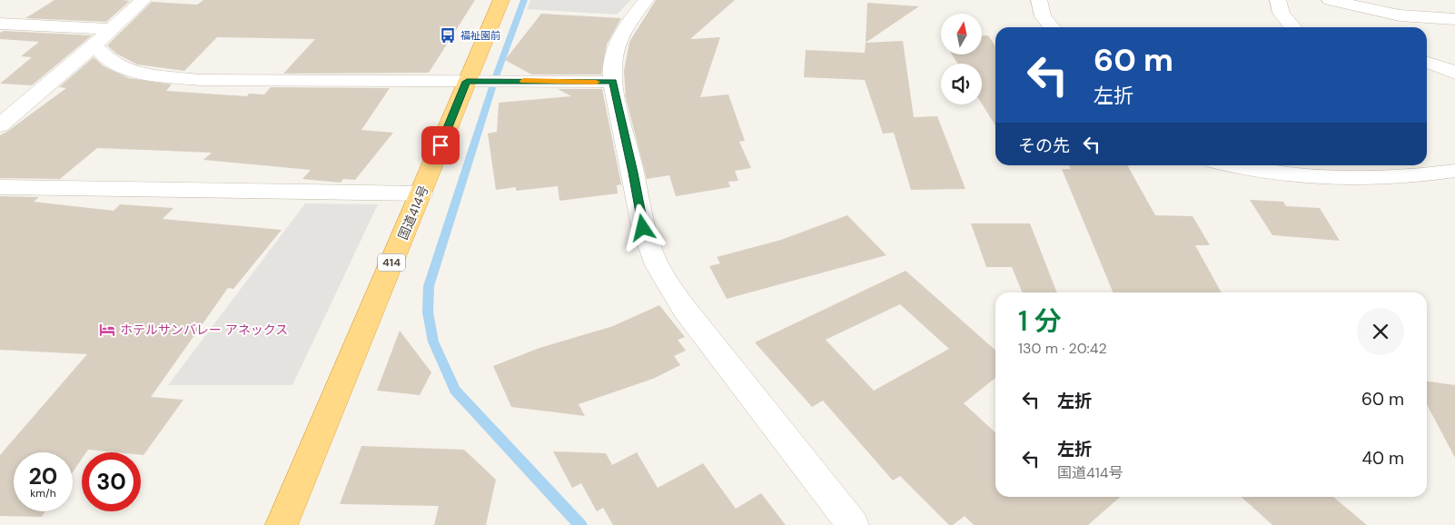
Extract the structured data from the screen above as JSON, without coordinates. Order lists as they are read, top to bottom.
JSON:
{
  "streets": {
    "highway": ["国道414号", "414"]
  },
  "places": {
    "bus stop": ["福祉園前"],
    "hotel": ["ホテルサンバレー アネックス"]
  },
  "north": "top",
  "page": {
    "turn": ["60 m", "左折"],
    "then": "その先",
    "heading": ["1 分", "130 m · 20:42"],
    "list": [
      {
        "name": "左折",
        "value": "60 m"
      },
      {
        "name": "左折",
        "note": "国道414号",
        "value": "40 m"
      }
    ],
    "speed": "20 km/h",
    "limit": "30"
  }
}
